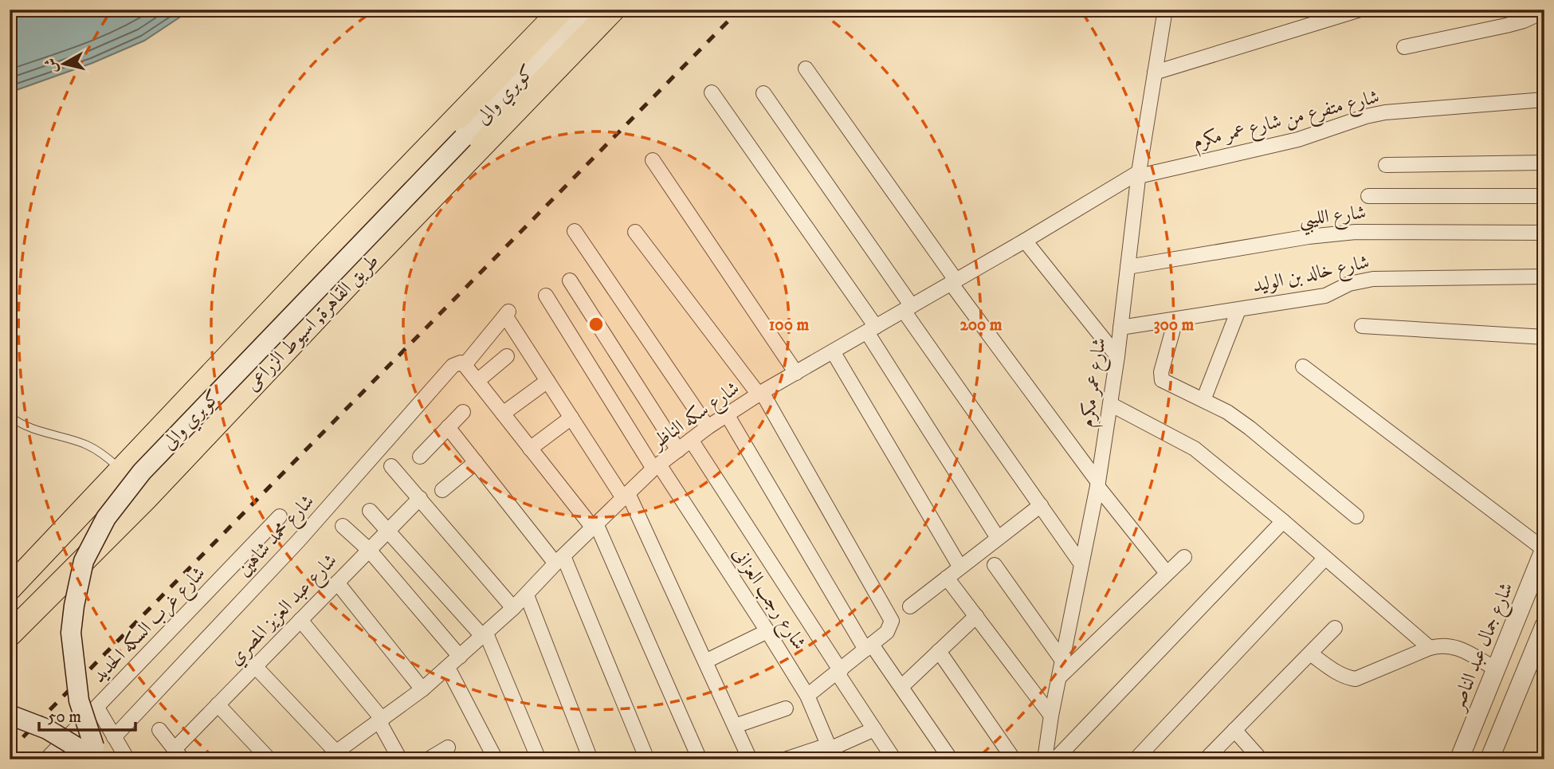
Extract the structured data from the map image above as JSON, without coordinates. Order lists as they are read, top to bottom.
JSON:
{
  "streets": {
    "highway": ["طريق القاهرة, اسيوط الزراعى"],
    "main road": ["كوبري والى"],
    "street": [
      "شارع متفرع من شارع عمر مكرم",
      "شارع الليبي",
      "شارع خالد بن الوليد",
      "شارع عمر مكرم",
      "شارع سكه الناظر",
      "شارع محمد شاهين",
      "شارع رجب العزانى",
      "شارع عبد العزيز المصري",
      "شارع غرب السكه الحديد",
      "شارع جمال عبد الناصر"
    ]
  },
  "crossings": [
    ["كوبري والى", "طريق القاهرة, اسيوط الزراعى"],
    ["شارع متفرع من شارع عمر مكرم", "شارع عمر مكرم"],
    ["شارع متفرع من شارع عمر مكرم", "شارع سكه الناظر"],
    ["شارع الليبي", "شارع عمر مكرم"],
    ["شارع خالد بن الوليد", "شارع عمر مكرم"],
    ["شارع عمر مكرم", "شارع سكه الناظر"],
    ["شارع سكه الناظر", "شارع رجب العزانى"]
  ],
  "scale_bar": "50 m",
  "north": "left",
  "rings": ["100 m", "200 m", "300 m"]
}
